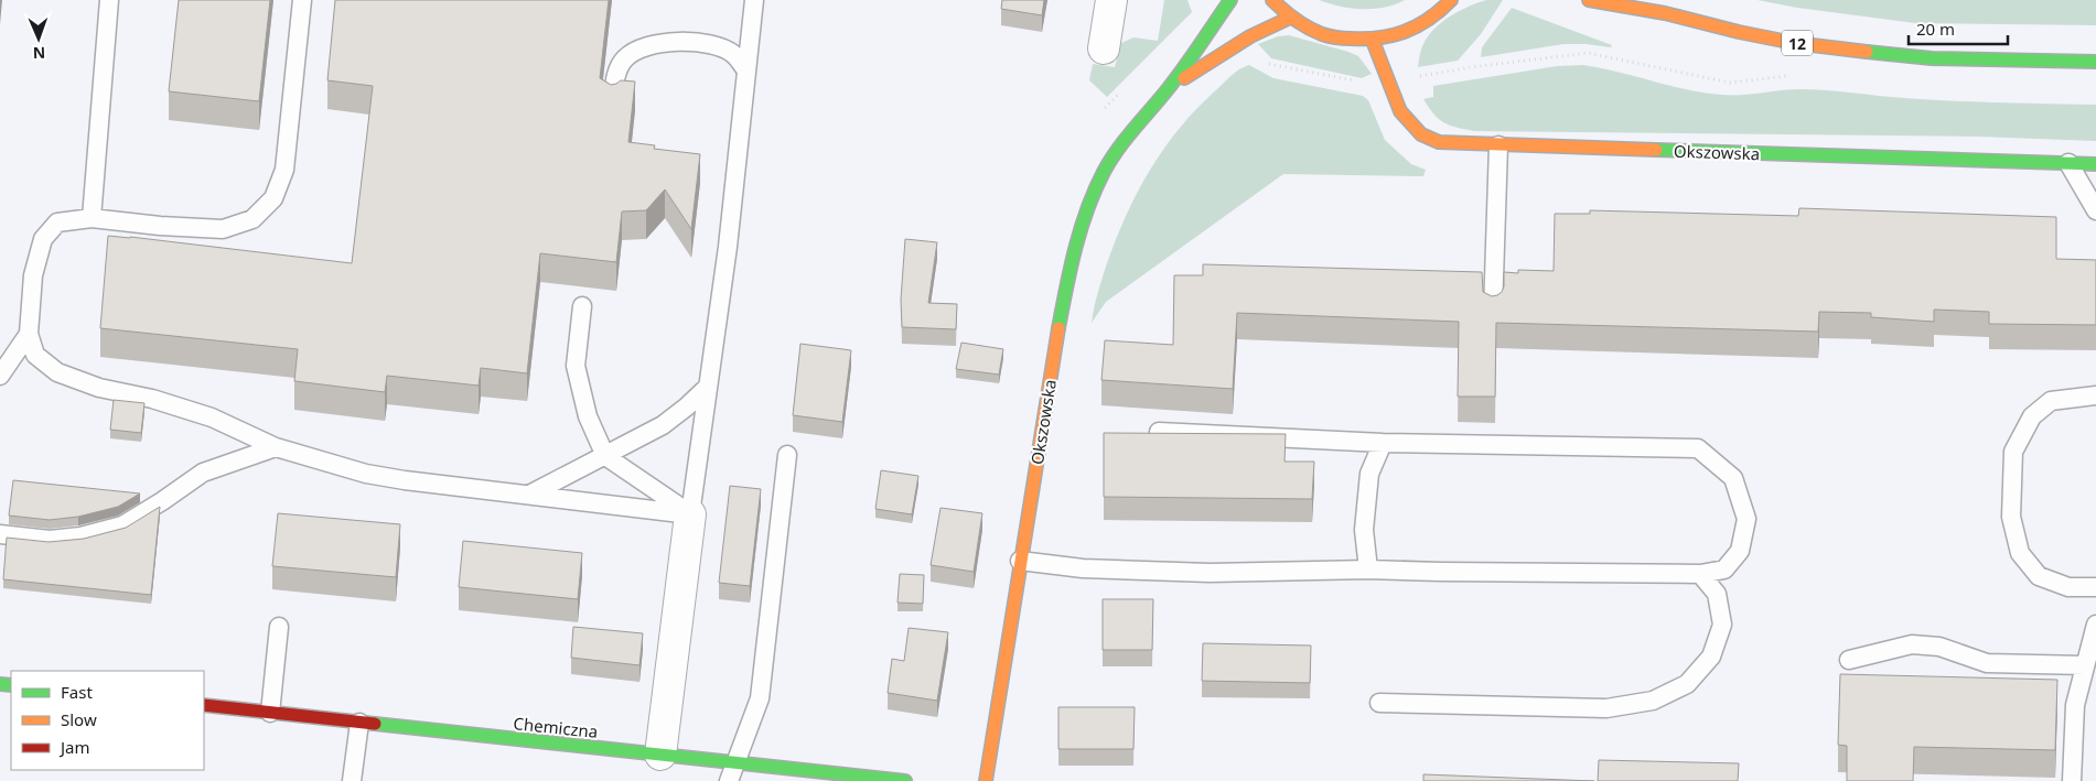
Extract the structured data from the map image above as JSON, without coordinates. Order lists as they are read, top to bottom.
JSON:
{
  "streets": {
    "main road": ["12", "Okszowska", "Chemiczna"]
  },
  "legend": ["Fast", "Slow", "Jam"],
  "scale_bar": "20 m",
  "north": "bottom"
}
